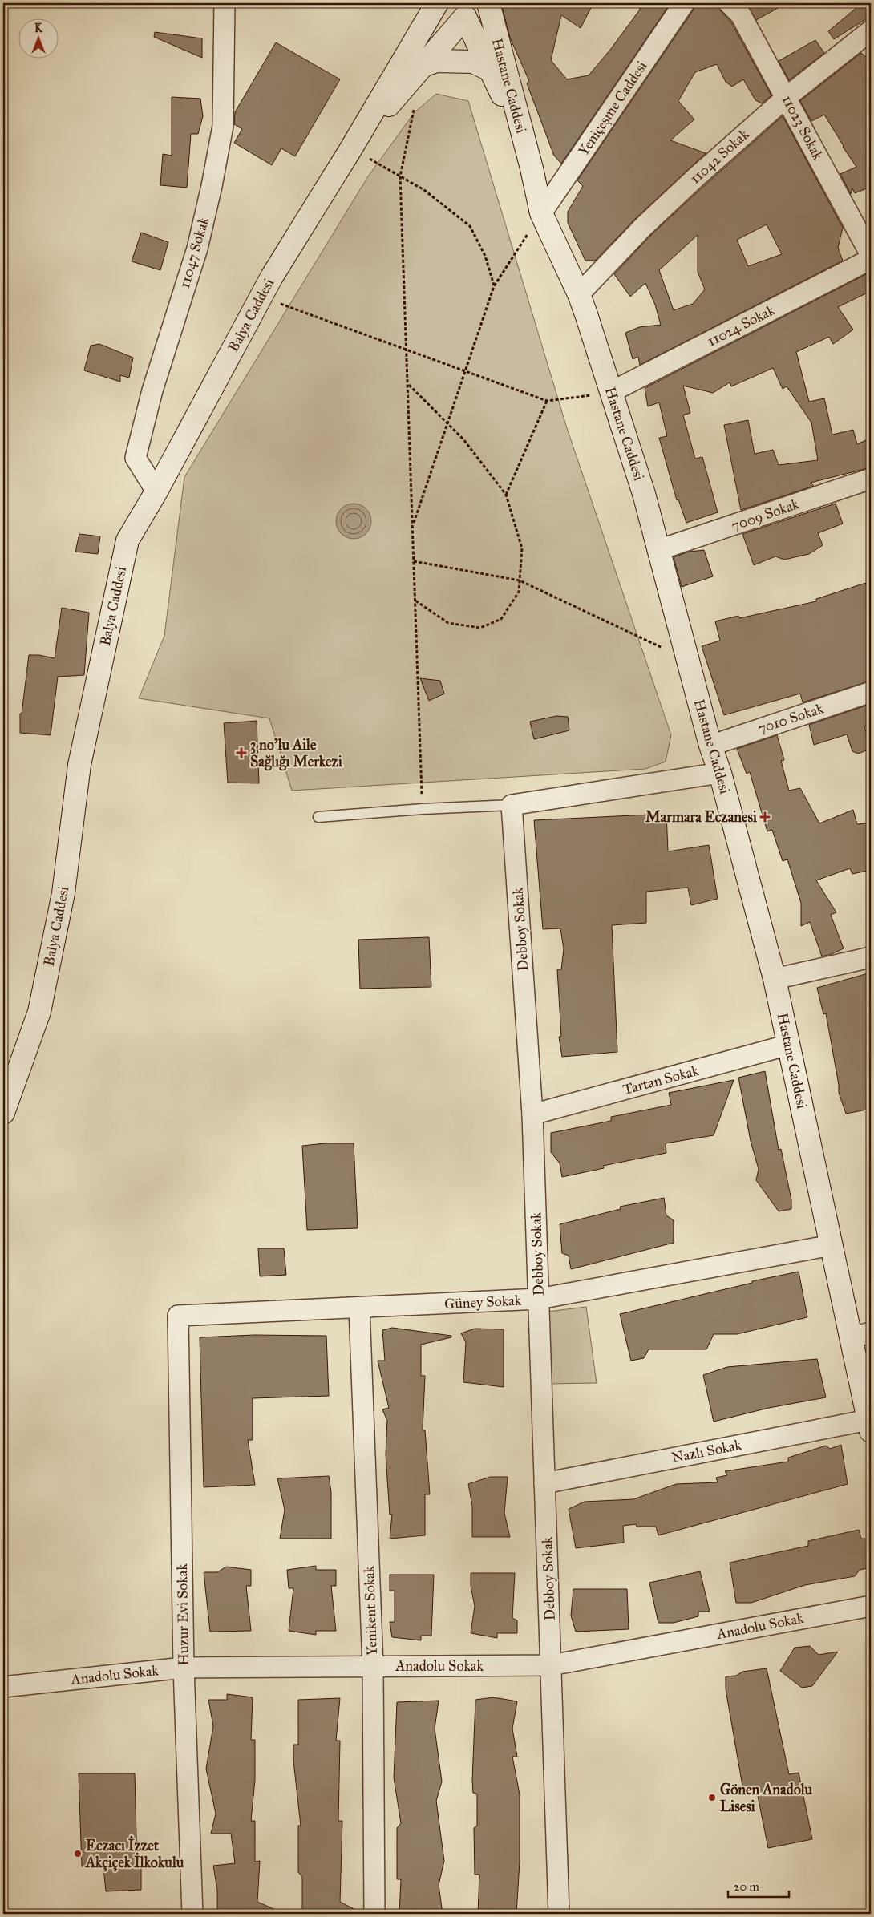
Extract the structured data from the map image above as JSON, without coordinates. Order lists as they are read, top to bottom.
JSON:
{
  "streets": {
    "street": [
      "Hastane Caddesi",
      "Yeniçeşme Caddesi",
      "11023 Sokak",
      "11042 Sokak",
      "11047 Sokak",
      "Balya Caddesi",
      "11024 Sokak",
      "7009 Sokak",
      "7010 Sokak",
      "Debboy Sokak",
      "Tartan Sokak",
      "Güney Sokak",
      "Nazlı Sokak",
      "Yenikent Sokak",
      "Huzur Evi Sokak",
      "Anadolu Sokak"
    ]
  },
  "crossings": [
    ["Hastane Caddesi", "Yeniçeşme Caddesi"],
    ["Hastane Caddesi", "11042 Sokak"],
    ["Hastane Caddesi", "Balya Caddesi"],
    ["Hastane Caddesi", "11024 Sokak"],
    ["Hastane Caddesi", "7009 Sokak"],
    ["Hastane Caddesi", "7010 Sokak"],
    ["Hastane Caddesi", "Tartan Sokak"],
    ["Hastane Caddesi", "Güney Sokak"],
    ["Hastane Caddesi", "Nazlı Sokak"],
    ["11023 Sokak", "11042 Sokak"],
    ["11047 Sokak", "Balya Caddesi"],
    ["Debboy Sokak", "Tartan Sokak"],
    ["Debboy Sokak", "Güney Sokak"],
    ["Debboy Sokak", "Nazlı Sokak"],
    ["Debboy Sokak", "Anadolu Sokak"],
    ["Güney Sokak", "Yenikent Sokak"],
    ["Güney Sokak", "Huzur Evi Sokak"],
    ["Yenikent Sokak", "Anadolu Sokak"],
    ["Huzur Evi Sokak", "Anadolu Sokak"]
  ],
  "places": {
    "health": ["3 no'lu Aile Sağlığı Merkezi", "Marmara Eczanesi"],
    "other": ["Gönen Anadolu Lisesi", "Eczacı İzzet Akçiçek İlkokulu"]
  },
  "scale_bar": "20 m",
  "north": "top"
}
